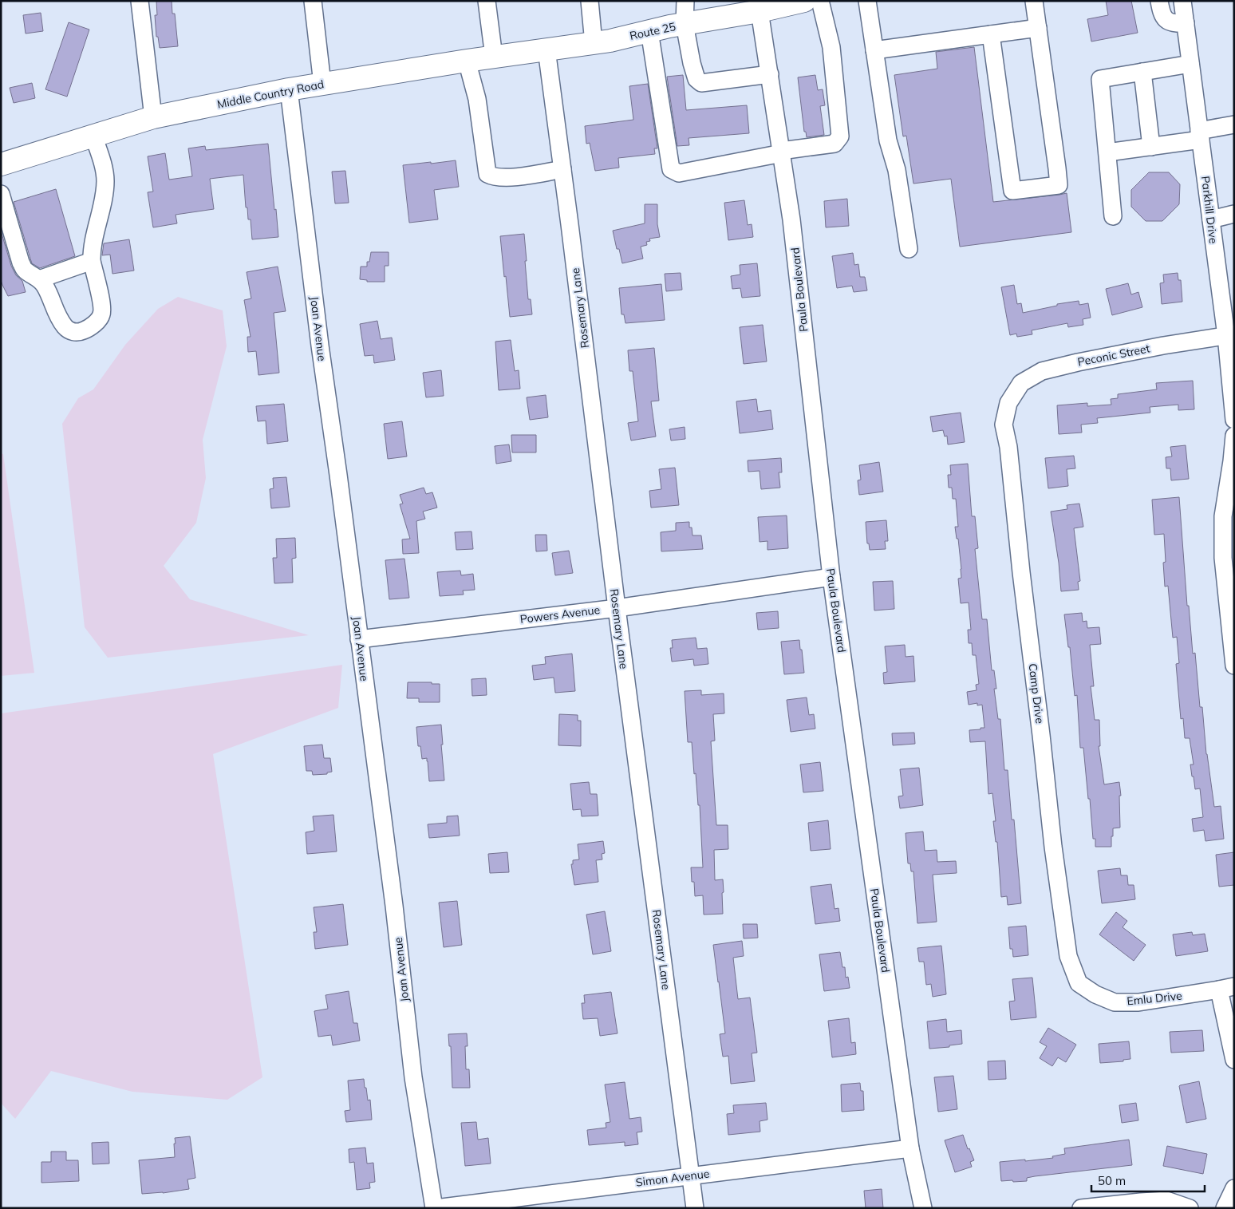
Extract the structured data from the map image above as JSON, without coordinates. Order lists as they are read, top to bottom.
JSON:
{
  "streets": {
    "main road": ["Route 25", "Middle Country Road"],
    "street": [
      "Parkhill Drive",
      "Paula Boulevard",
      "Rosemary Lane",
      "Joan Avenue",
      "Peconic Street",
      "Powers Avenue",
      "Camp Drive",
      "Emlu Drive",
      "Simon Avenue"
    ]
  },
  "crossings": [
    ["Route 25", "Middle Country Road"],
    ["Route 25", "Paula Boulevard"],
    ["Route 25", "Rosemary Lane"],
    ["Middle Country Road", "Rosemary Lane"],
    ["Middle Country Road", "Joan Avenue"],
    ["Parkhill Drive", "Peconic Street"],
    ["Paula Boulevard", "Powers Avenue"],
    ["Paula Boulevard", "Simon Avenue"],
    ["Rosemary Lane", "Powers Avenue"],
    ["Rosemary Lane", "Simon Avenue"],
    ["Joan Avenue", "Powers Avenue"],
    ["Joan Avenue", "Simon Avenue"],
    ["Peconic Street", "Camp Drive"],
    ["Camp Drive", "Emlu Drive"]
  ],
  "scale_bar": "50 m"
}
